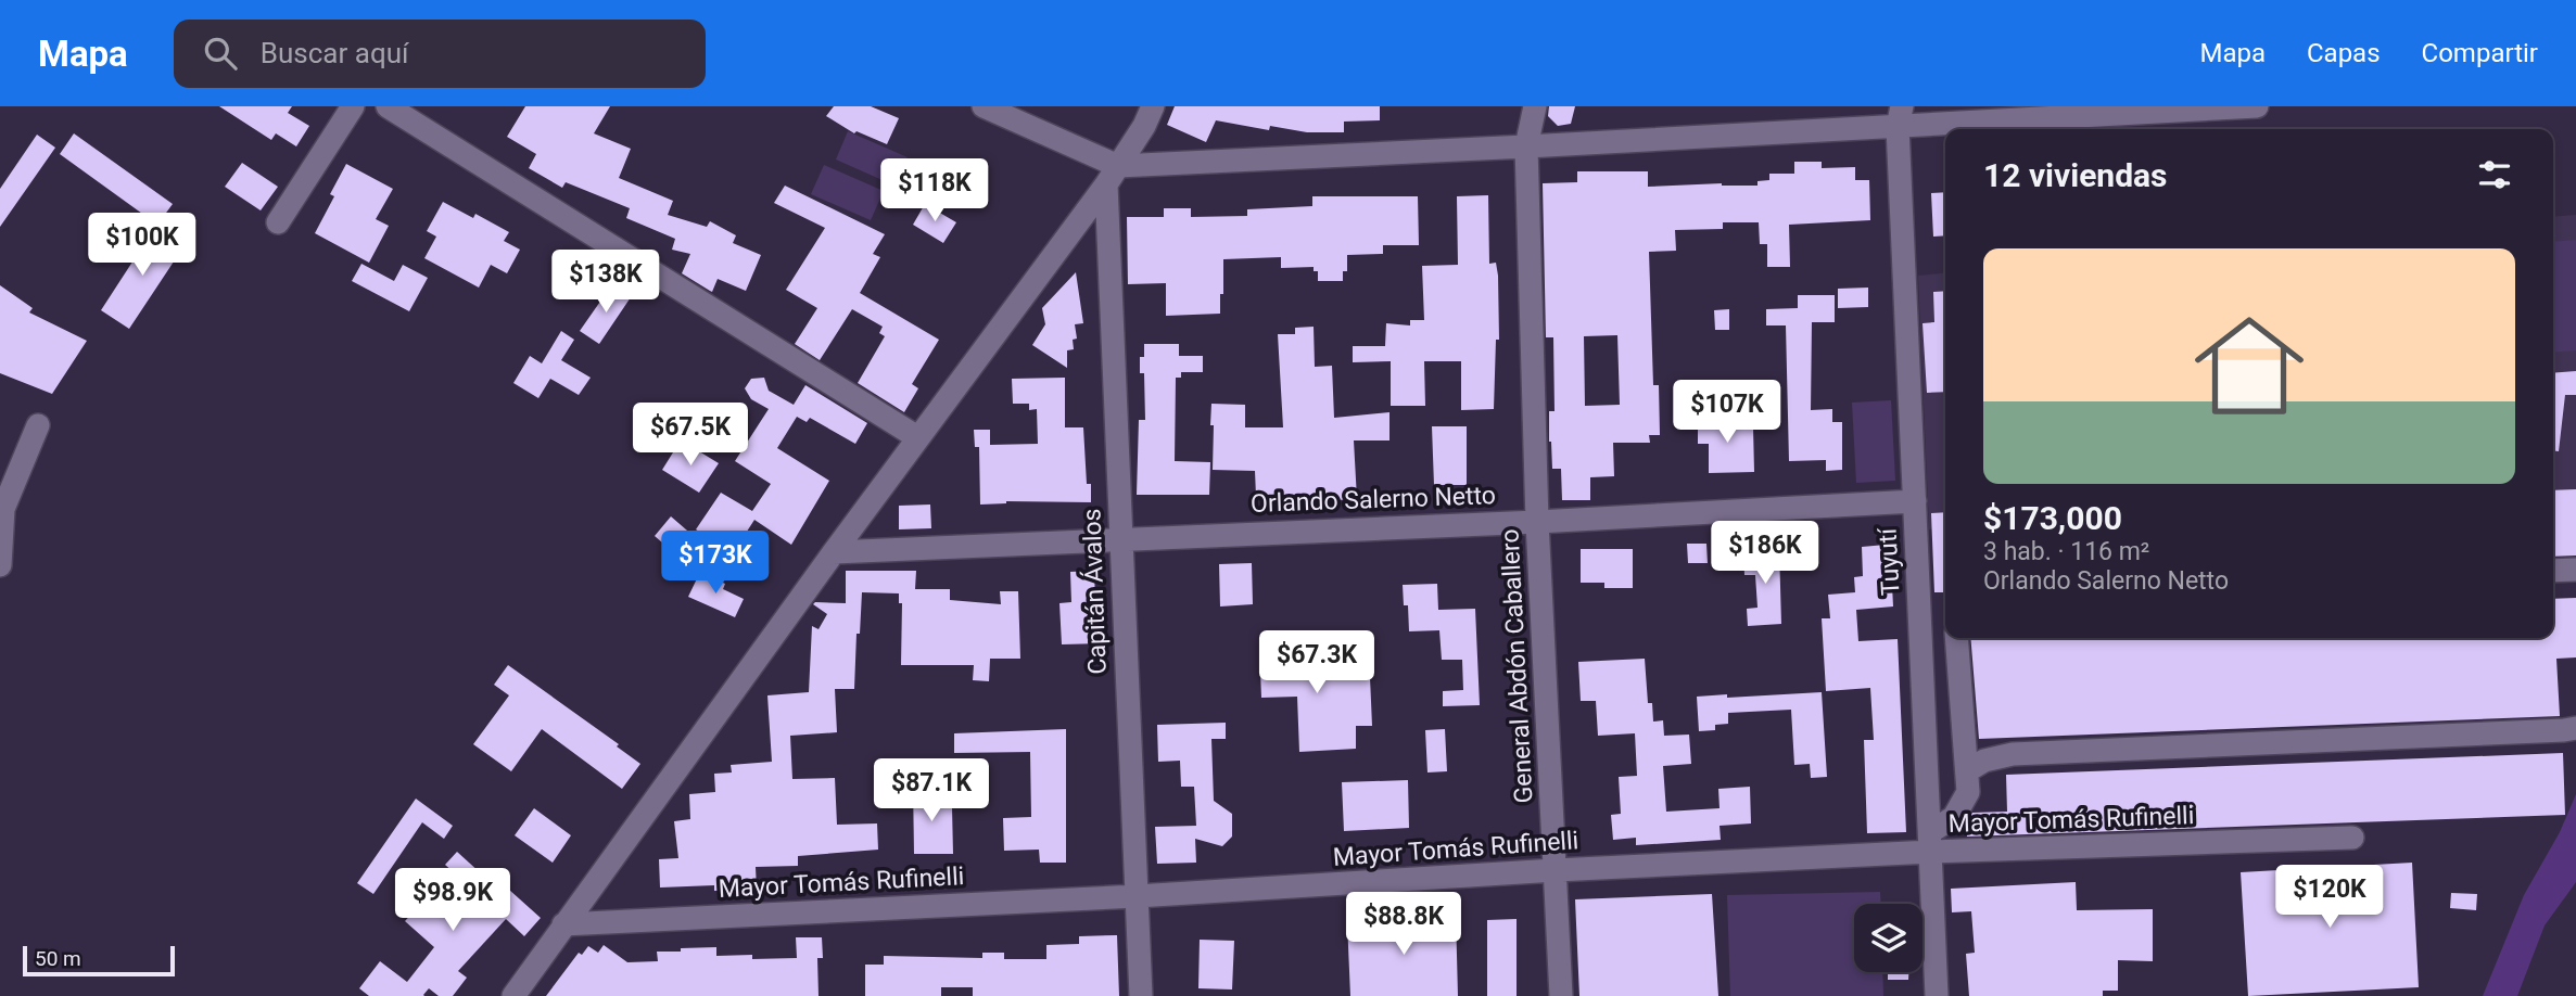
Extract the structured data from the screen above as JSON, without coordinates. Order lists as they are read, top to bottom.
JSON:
{
  "streets": {
    "street": [
      "Orlando Salerno Netto",
      "Tuyutí",
      "Capitán Ávalos",
      "General Abdón Caballero",
      "Mayor Tomás Rufinelli"
    ]
  },
  "crossings": [
    ["Orlando Salerno Netto", "Tuyutí"],
    ["Orlando Salerno Netto", "Capitán Ávalos"],
    ["Orlando Salerno Netto", "General Abdón Caballero"],
    ["Tuyutí", "Mayor Tomás Rufinelli"],
    ["Capitán Ávalos", "Mayor Tomás Rufinelli"],
    ["General Abdón Caballero", "Mayor Tomás Rufinelli"]
  ],
  "scale_bar": "50 m",
  "page": {
    "header": "Mapa",
    "search": "Buscar aquí",
    "nav": ["Mapa", "Capas", "Compartir"],
    "heading": "12 viviendas",
    "price": [
      "$118K",
      "$100K",
      "$138K",
      "$107K",
      "$67.5K",
      "$186K",
      "$173K",
      "$67.3K",
      "$87.1K",
      "$120K",
      "$98.9K",
      "$88.8K"
    ],
    "list": [
      {
        "name": "$173,000",
        "note": "3 hab. · 116 m² · Orlando Salerno Netto"
      }
    ],
    "scale": "50 m"
  }
}
